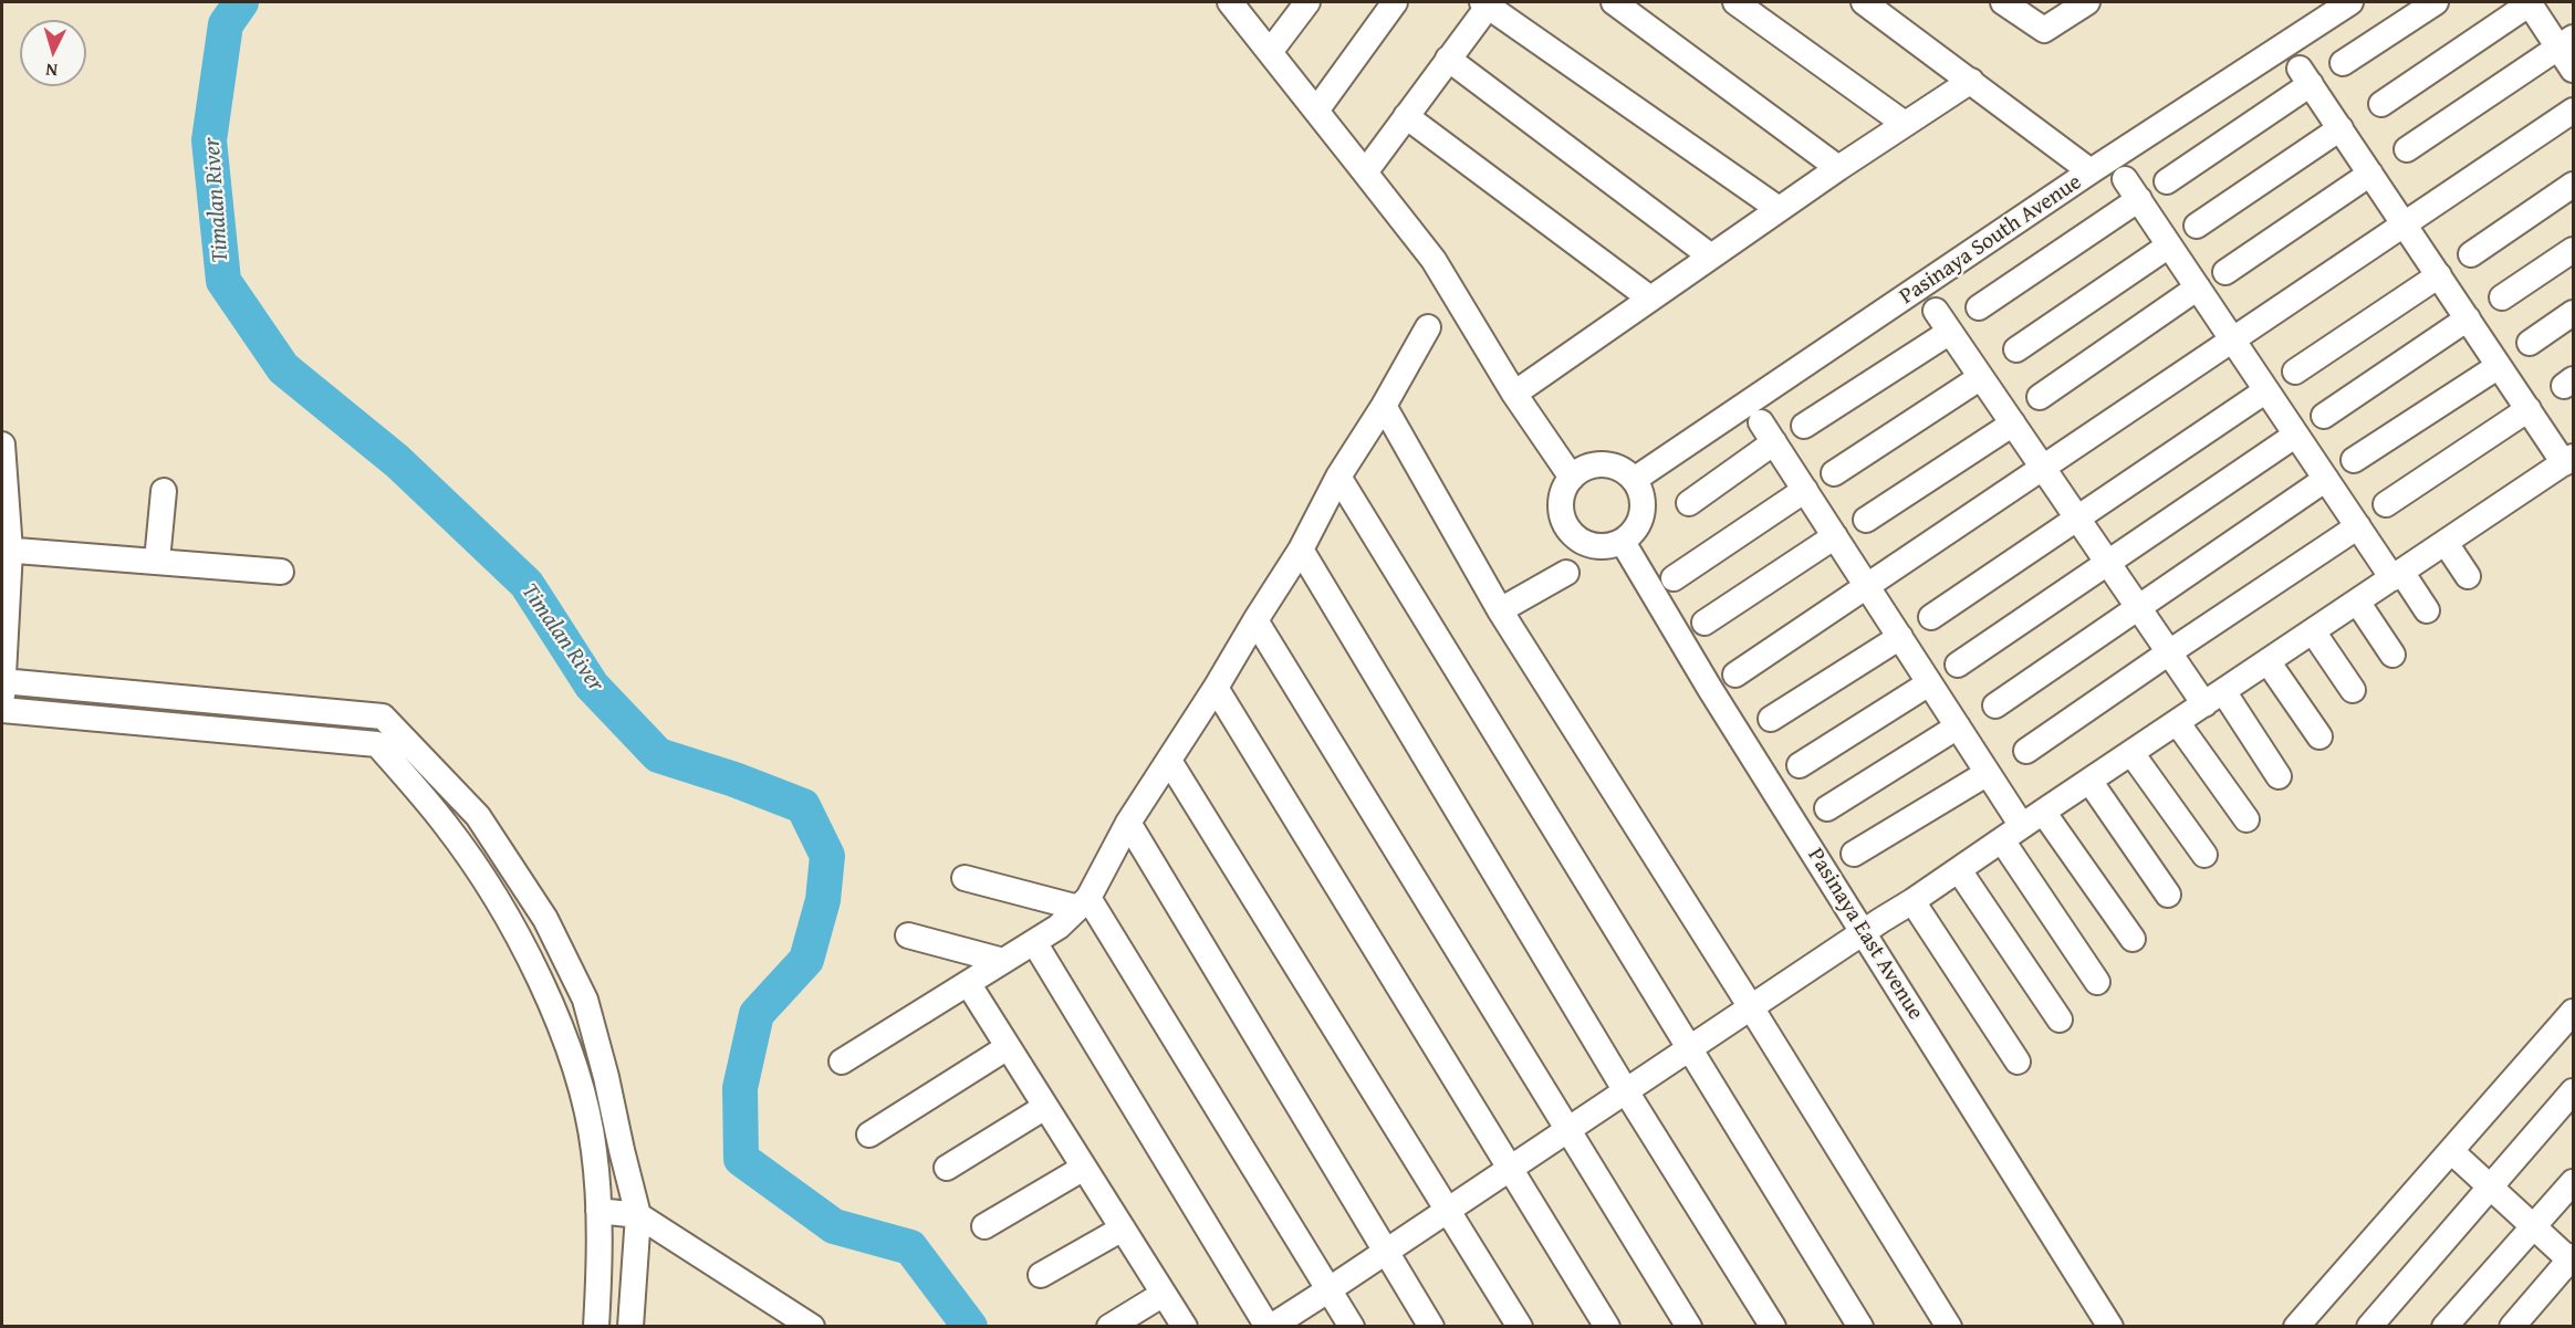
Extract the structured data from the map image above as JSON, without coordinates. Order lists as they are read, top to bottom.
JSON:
{
  "streets": {
    "street": ["Pasinaya South Avenue", "Pasinaya East Avenue"]
  },
  "crossings": [
    ["Pasinaya South Avenue", "Pasinaya East Avenue"]
  ],
  "water": ["Timalan River"],
  "north": "bottom"
}
